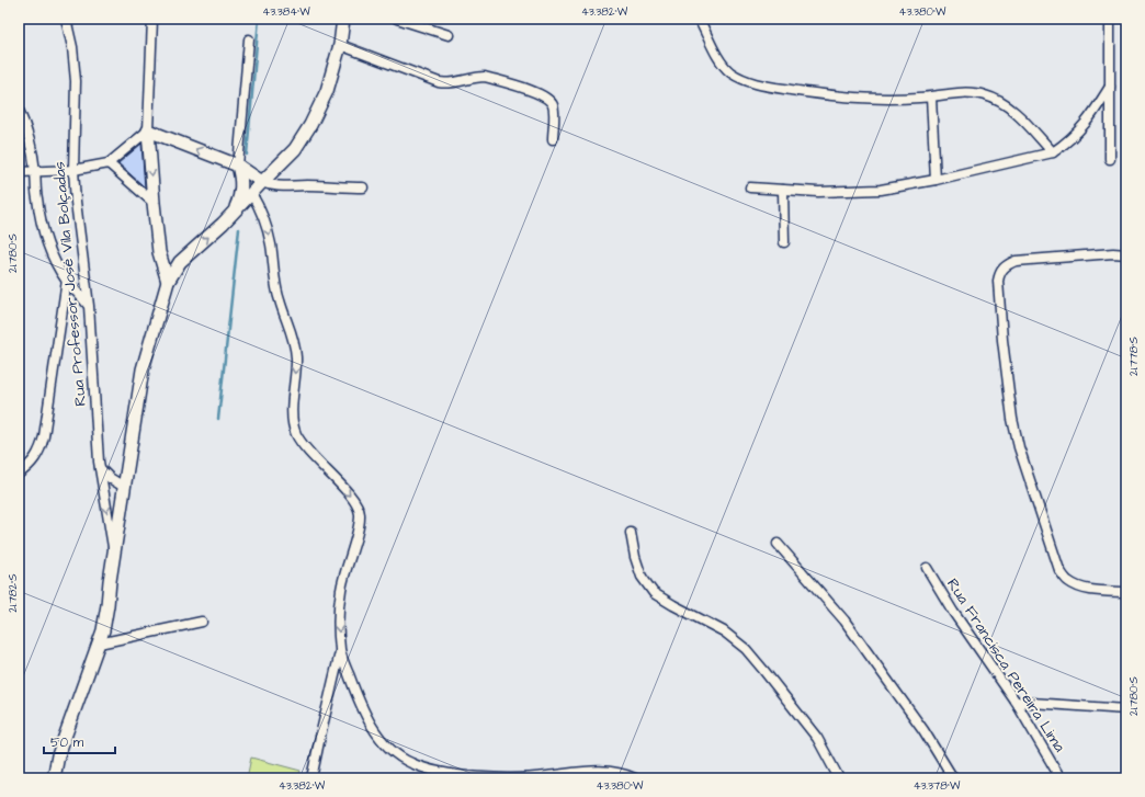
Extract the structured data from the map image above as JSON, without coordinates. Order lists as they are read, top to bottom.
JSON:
{
  "streets": {
    "street": ["Rua Professor José Vila Bolçadas", "Rua Francisca Pereira Lima"]
  },
  "scale_bar": "50 m",
  "coordinates": [
    "43.384°W",
    "43.382°W",
    "43.380°W",
    "21.780°S",
    "21.778°S",
    "21.782°S",
    "43.378°W"
  ]
}
